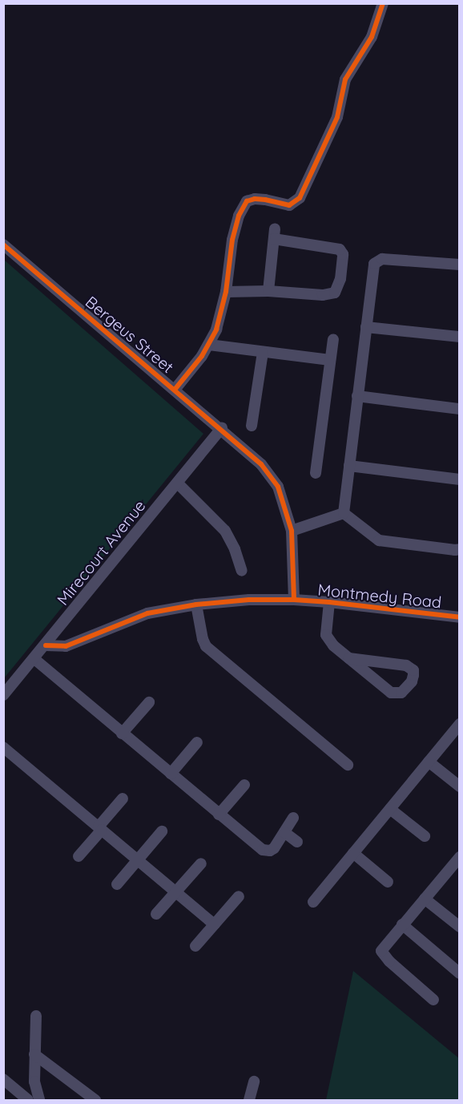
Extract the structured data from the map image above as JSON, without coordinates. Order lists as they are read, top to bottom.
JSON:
{
  "streets": {
    "street": ["Bergeus Street", "Mirecourt Avenue", "Montmedy Road"]
  },
  "crossings": [
    ["Bergeus Street", "Mirecourt Avenue"],
    ["Bergeus Street", "Montmedy Road"],
    ["Mirecourt Avenue", "Montmedy Road"]
  ]
}
